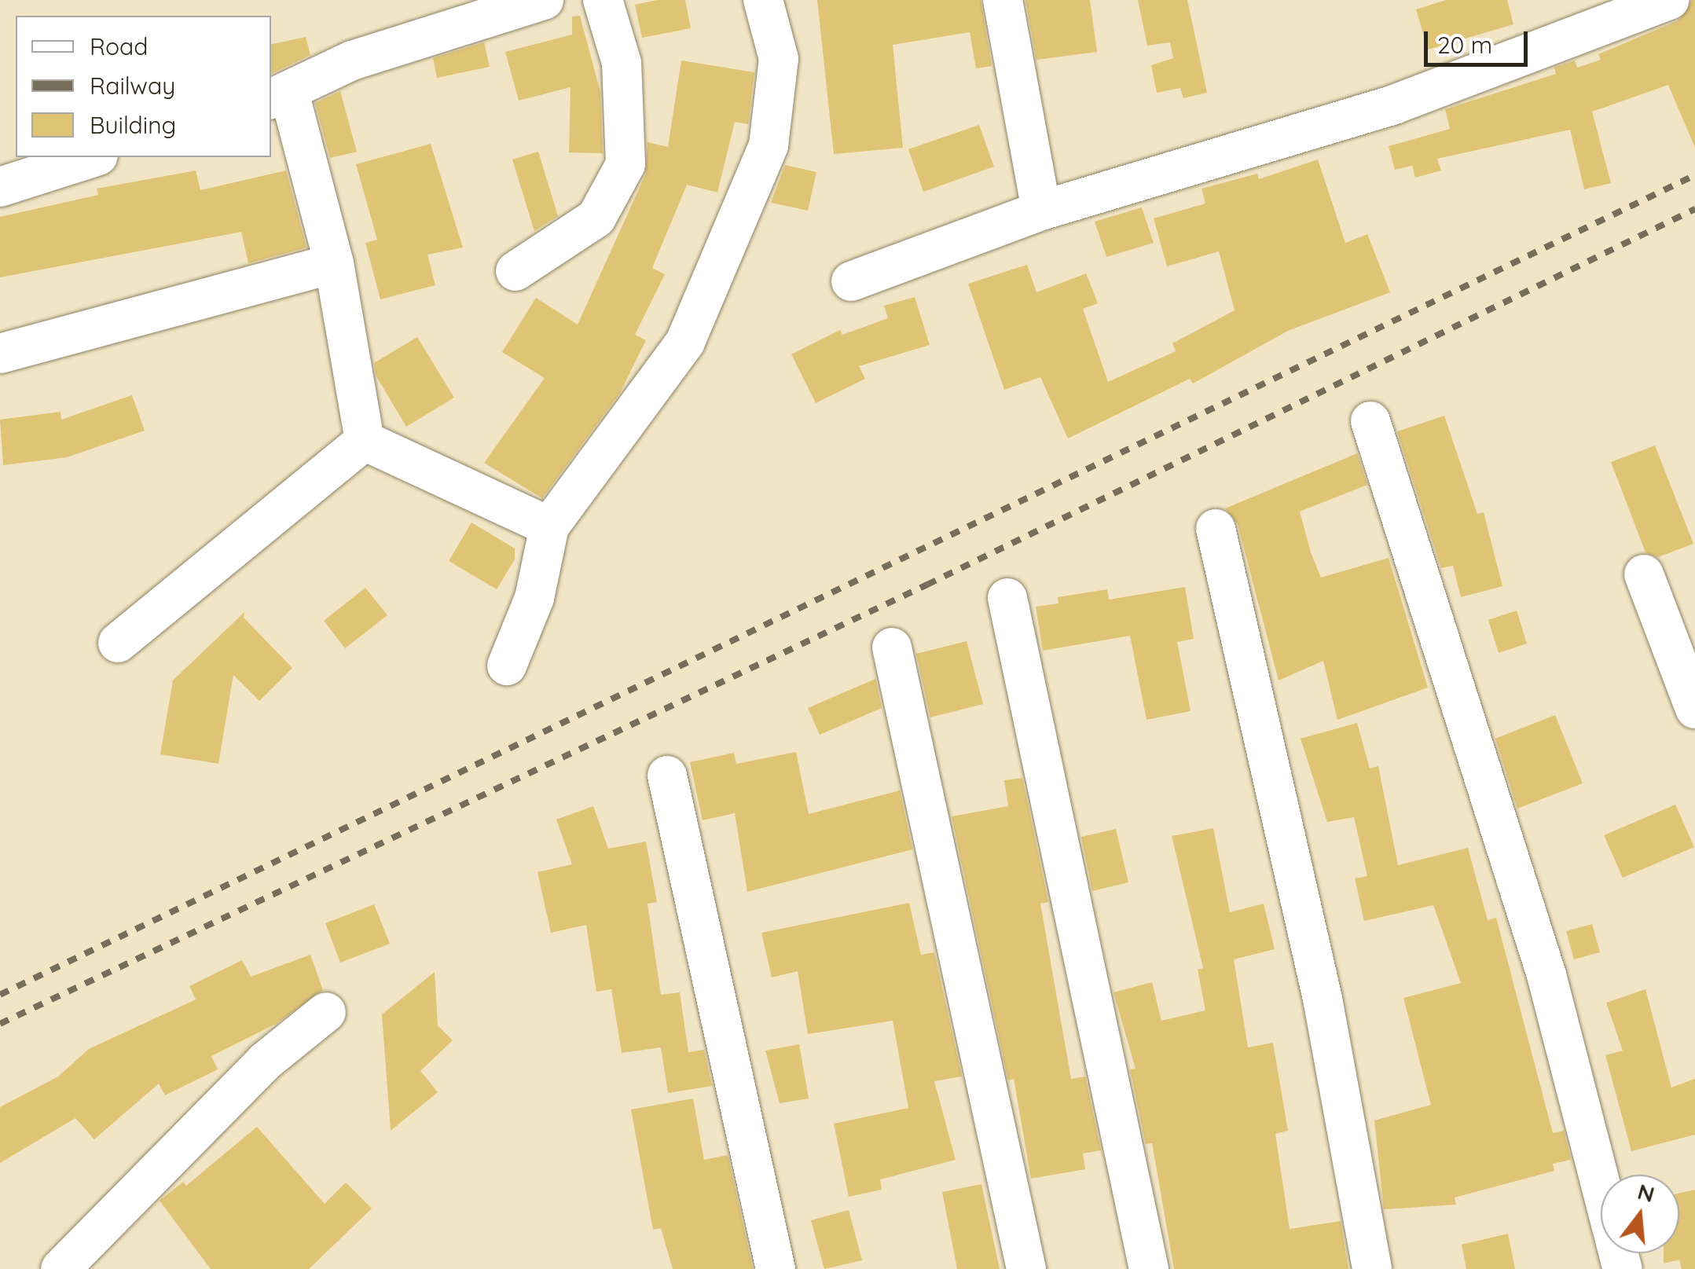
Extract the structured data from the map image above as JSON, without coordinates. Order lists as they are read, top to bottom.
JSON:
{
  "legend": ["Road", "Railway", "Building"],
  "scale_bar": "20 m",
  "north": "top"
}
